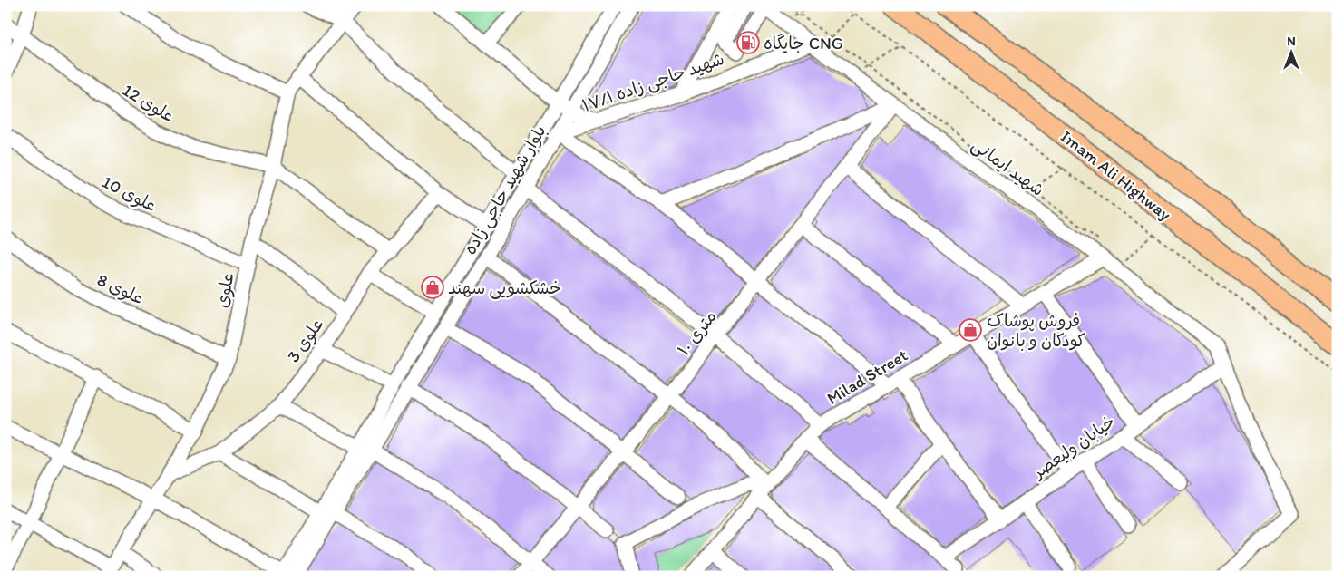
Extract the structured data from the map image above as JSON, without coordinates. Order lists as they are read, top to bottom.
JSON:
{
  "streets": {
    "highway": ["Imam Ali Highway"],
    "street": [
      "شهید حاجی زاده ۱۷/۱",
      "علوی 12",
      "شهید ایمانی",
      "بلوار شهید حاجی زاده",
      "علوی 10",
      "علوی 8",
      "علوی",
      "۱۰ متری",
      "علوی 3",
      "Milad Street",
      "خیابان ولیعصر"
    ]
  },
  "crossings": [
    ["شهید حاجی زاده ۱۷/۱", "شهید ایمانی"],
    ["شهید حاجی زاده ۱۷/۱", "بلوار شهید حاجی زاده"],
    ["علوی 12", "علوی"],
    ["شهید ایمانی", "۱۰ متری"],
    ["شهید ایمانی", "Milad Street"],
    ["شهید ایمانی", "خیابان ولیعصر"],
    ["علوی 10", "علوی"],
    ["علوی 8", "علوی"],
    ["علوی", "علوی 3"]
  ],
  "places": {
    "fuel station": ["جایگاه CNG"],
    "shop": ["خشکشویی سهند", "فروش پوشاک کودکان و بانوان"]
  },
  "north": "top"
}
